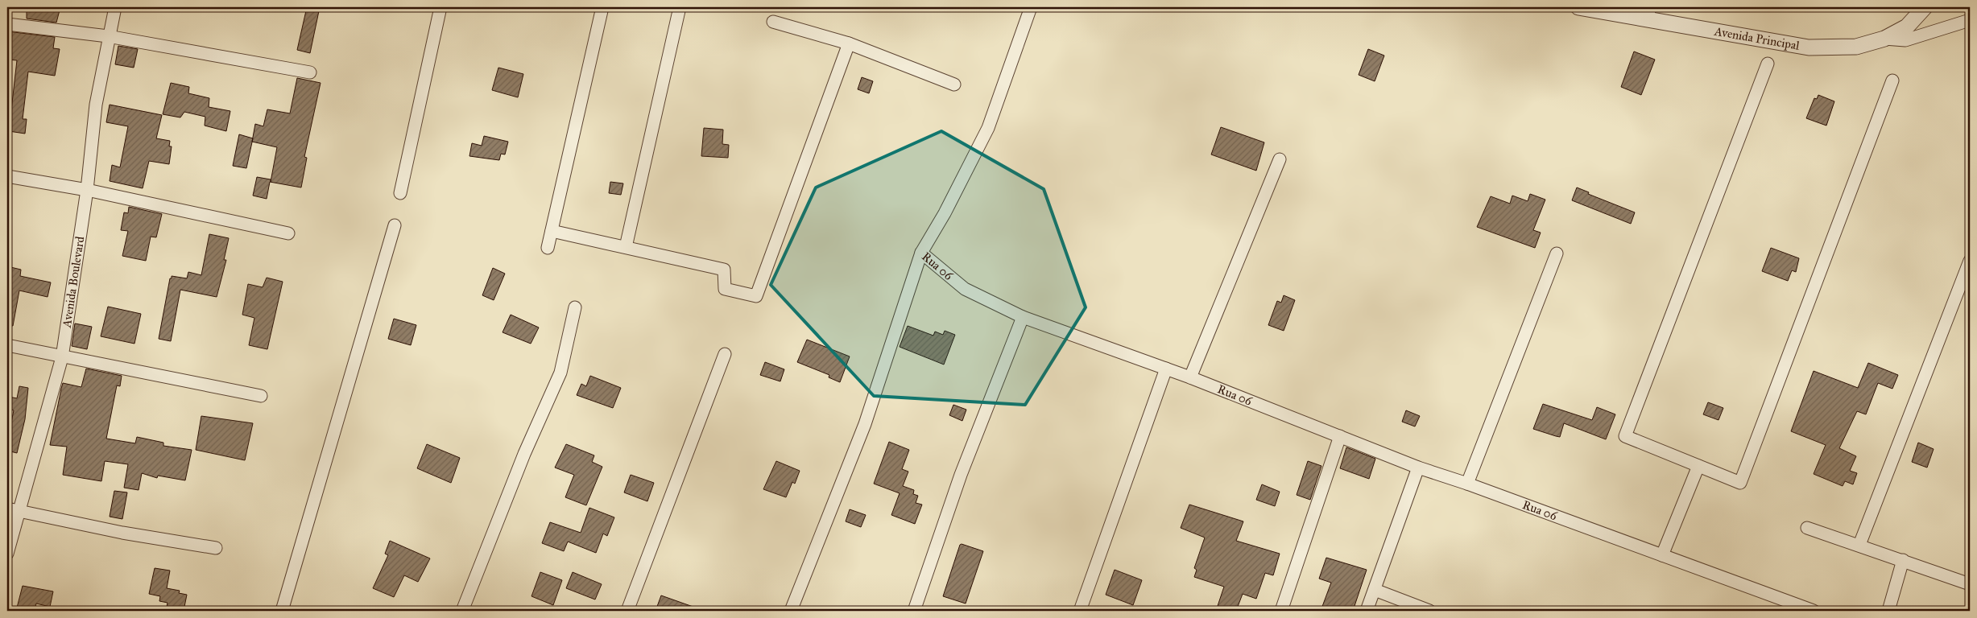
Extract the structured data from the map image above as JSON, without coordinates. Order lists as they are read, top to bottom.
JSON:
{
  "streets": {
    "street": ["Avenida Principal", "Rua 06", "Avenida Boulevard"]
  }
}
